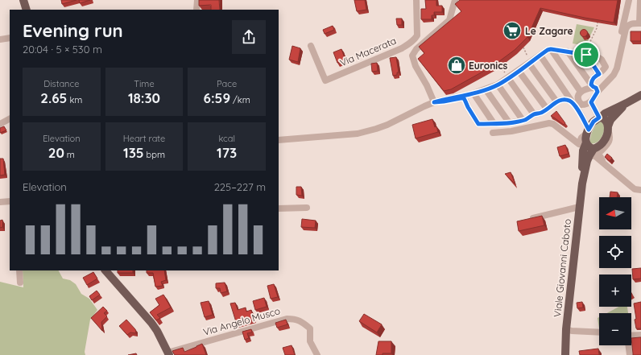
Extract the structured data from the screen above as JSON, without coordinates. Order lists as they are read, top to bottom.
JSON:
{
  "streets": {
    "main road": ["Viale Giovanni Caboto"],
    "street": ["Via Macerata", "Via Angelo Musco"]
  },
  "places": {
    "supermarket": ["Le Zagare"],
    "shop": ["Euronics"]
  },
  "north": "left",
  "page": {
    "heading": ["Evening run", "20:04 · 5 × 530 m"],
    "stats": [
      ["Distance", "2.65 km"],
      ["Time", "18:30"],
      ["Pace", "6:59 /km"],
      ["Elevation", "20 m"],
      ["Heart rate", "135 bpm"],
      ["kcal", "173"]
    ],
    "chart": ["Elevation", "225–227 m"],
    "map_buttons": ["+", "−"]
  }
}
